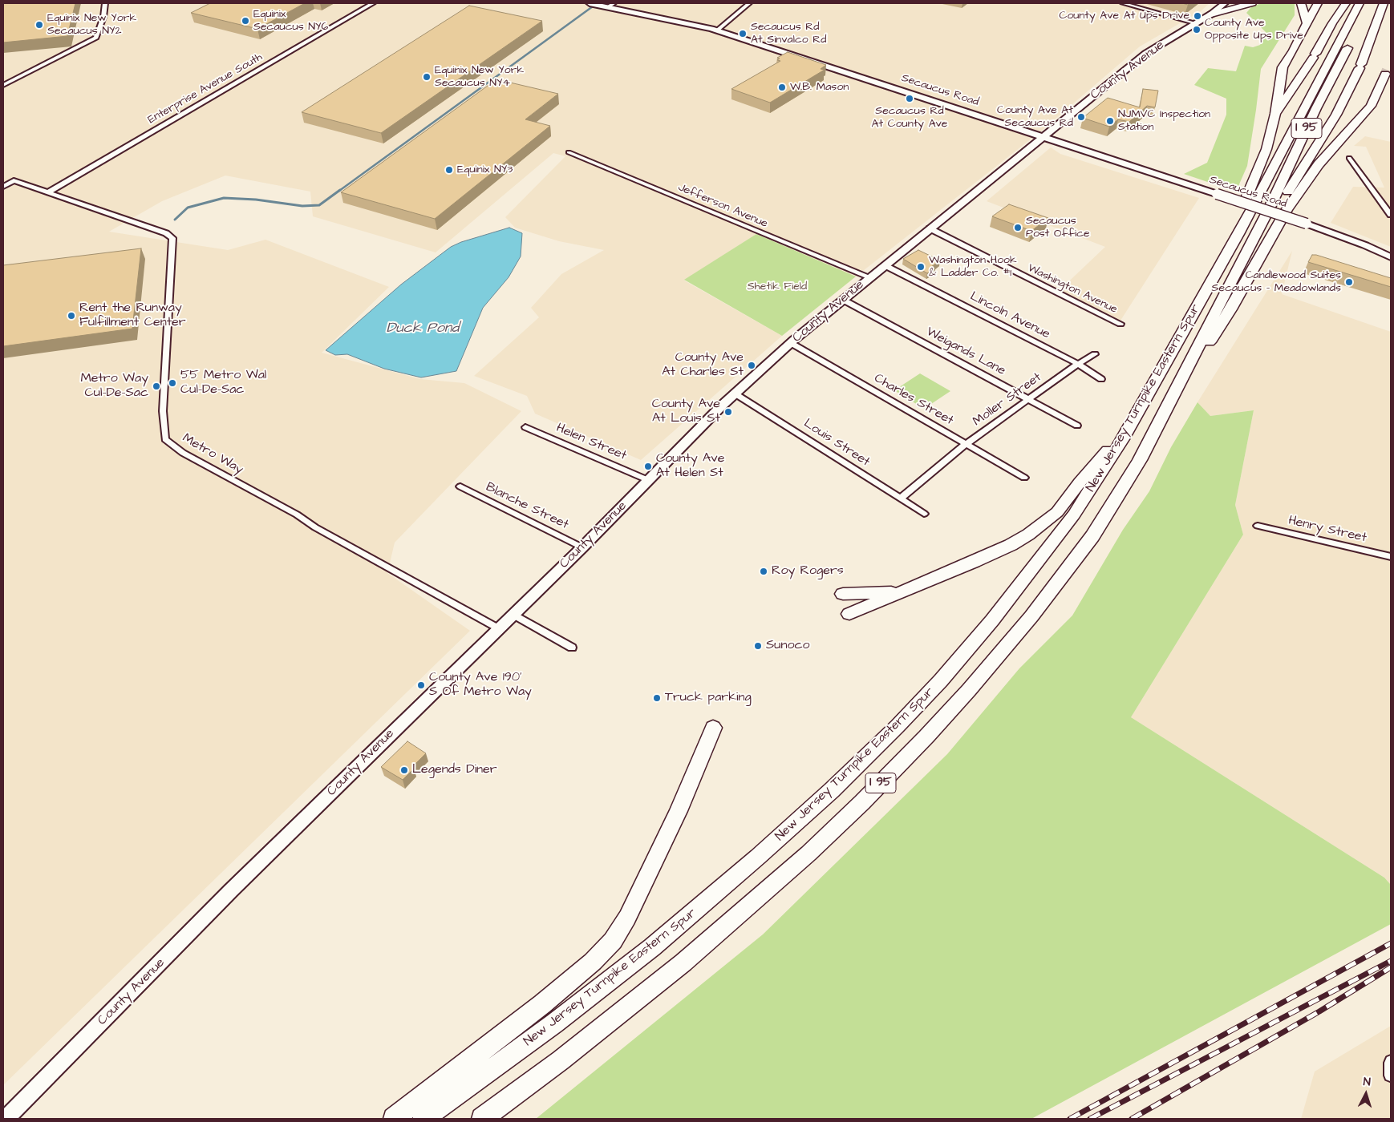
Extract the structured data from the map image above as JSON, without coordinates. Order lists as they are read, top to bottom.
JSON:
{
  "streets": {
    "highway": ["I 95", "New Jersey Turnpike Eastern Spur"],
    "main road": ["County Avenue", "Secaucus Road"],
    "street": [
      "Enterprise Avenue South",
      "Jefferson Avenue",
      "Washington Avenue",
      "Lincoln Avenue",
      "Weigands Lane",
      "Charles Street",
      "Moller Street",
      "Helen Street",
      "Louis Street",
      "Metro Way",
      "Blanche Street",
      "Henry Street"
    ]
  },
  "crossings": [
    ["County Avenue", "Secaucus Road"],
    ["County Avenue", "Jefferson Avenue"],
    ["County Avenue", "Washington Avenue"],
    ["County Avenue", "Lincoln Avenue"],
    ["County Avenue", "Weigands Lane"],
    ["County Avenue", "Charles Street"],
    ["County Avenue", "Helen Street"],
    ["County Avenue", "Louis Street"],
    ["County Avenue", "Metro Way"],
    ["County Avenue", "Blanche Street"],
    ["Enterprise Avenue South", "Metro Way"],
    ["Lincoln Avenue", "Moller Street"],
    ["Weigands Lane", "Moller Street"],
    ["Charles Street", "Moller Street"],
    ["Moller Street", "Louis Street"]
  ],
  "water": ["Duck Pond"],
  "parks": ["Shetik Field"],
  "places": [
    "County Ave At Ups Drive",
    "Equinix Secaucus NY6",
    "Equinix New York Secaucus NY2",
    "County Ave Opposite Ups Drive",
    "Secaucus Rd At Sinvalco Rd",
    "Equinix New York Secaucus NY4",
    "W.B. Mason",
    "Secaucus Rd At County Ave",
    "County Ave At Secaucus Rd",
    "NJMVC Inspection Station",
    "Equinix NY3",
    "Secaucus Post Office",
    "Washington Hook & Ladder Co. #1",
    "Candlewood Suites Secaucus - Meadowlands",
    "Rent the Runway Fulfillment Center",
    "County Ave At Charles St",
    "55 Metro Wal Cul-De-Sac",
    "Metro Way Cul-De-Sac",
    "County Ave At Louis St",
    "County Ave At Helen St",
    "Roy Rogers",
    "Sunoco",
    "County Ave 190' S Of Metro Way",
    "Truck parking",
    "Legends Diner"
  ],
  "north": "top"
}
